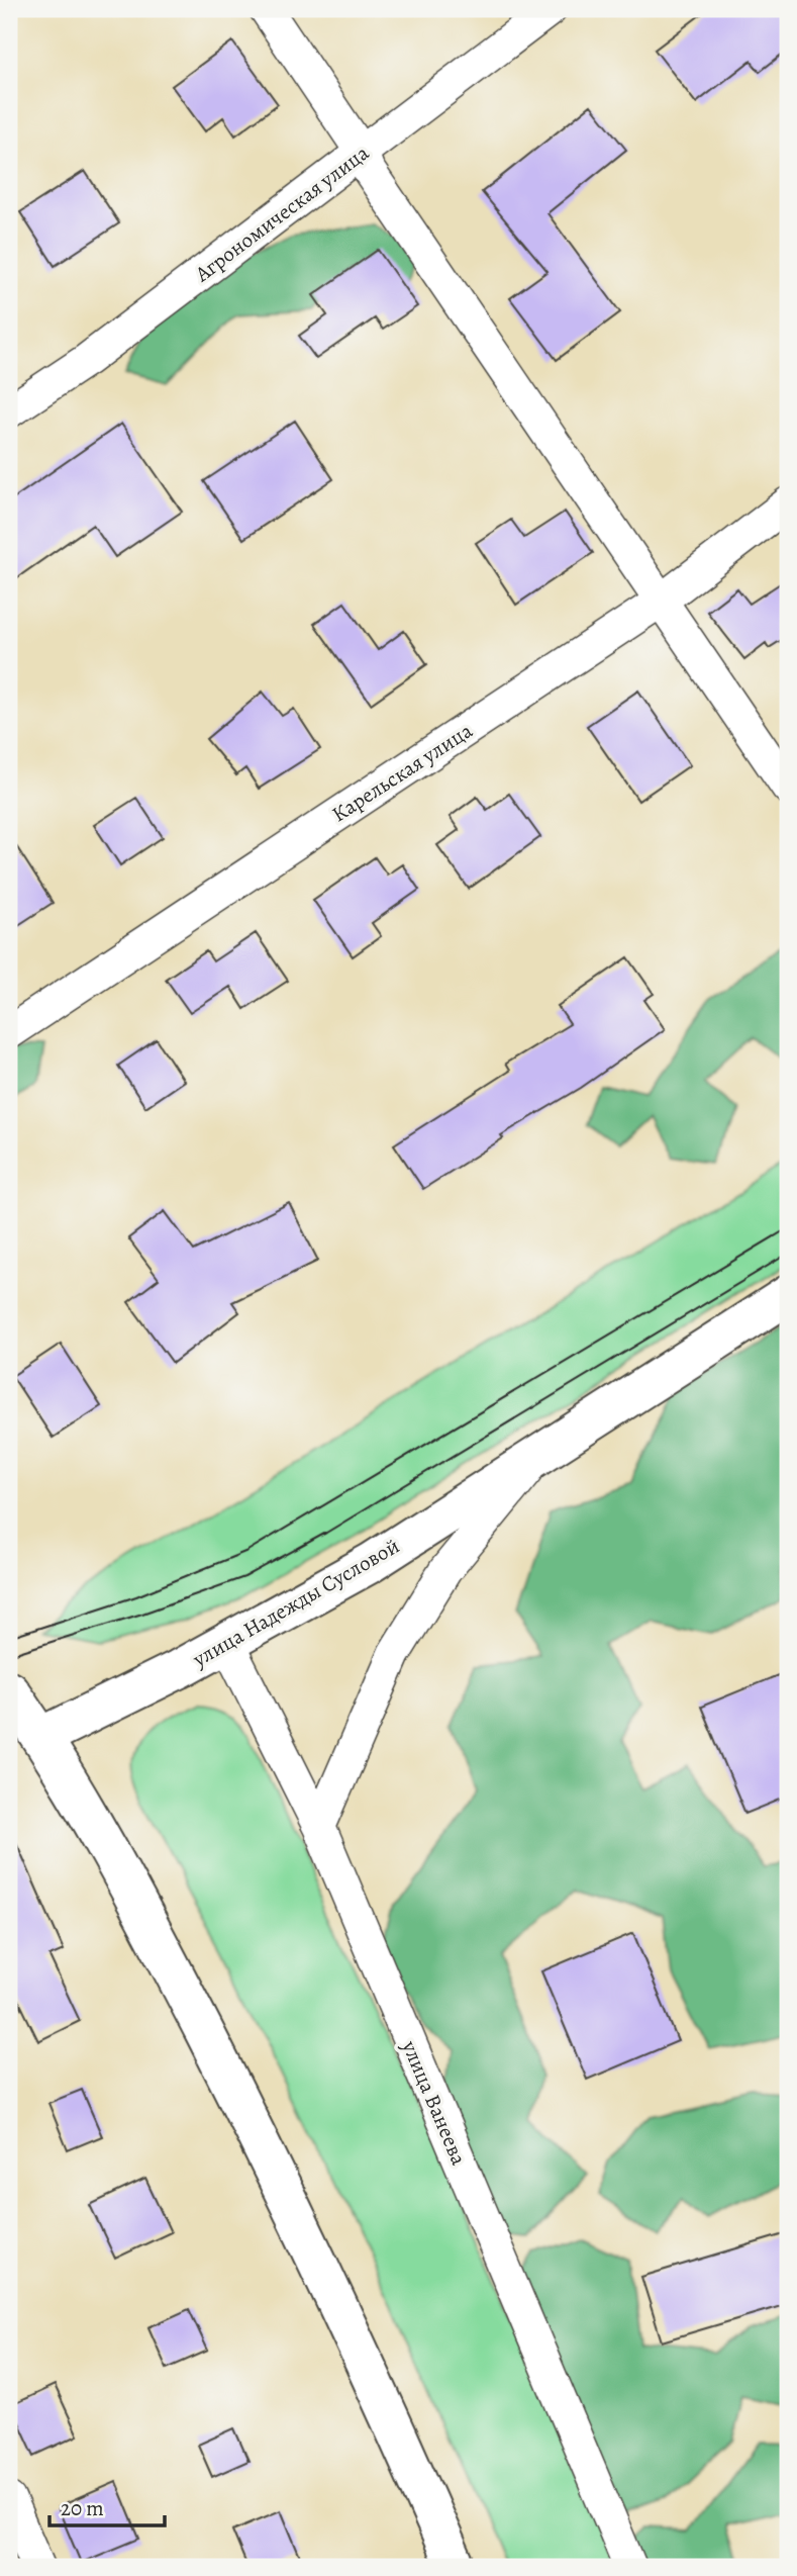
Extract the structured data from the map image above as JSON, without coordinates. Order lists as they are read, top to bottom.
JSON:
{
  "streets": {
    "main road": ["улица Надежды Сусловой"],
    "street": ["Агрономическая улица", "Карельская улица", "улица Ванеева"]
  },
  "crossings": [
    ["улица Надежды Сусловой", "улица Ванеева"]
  ],
  "scale_bar": "20 m"
}
